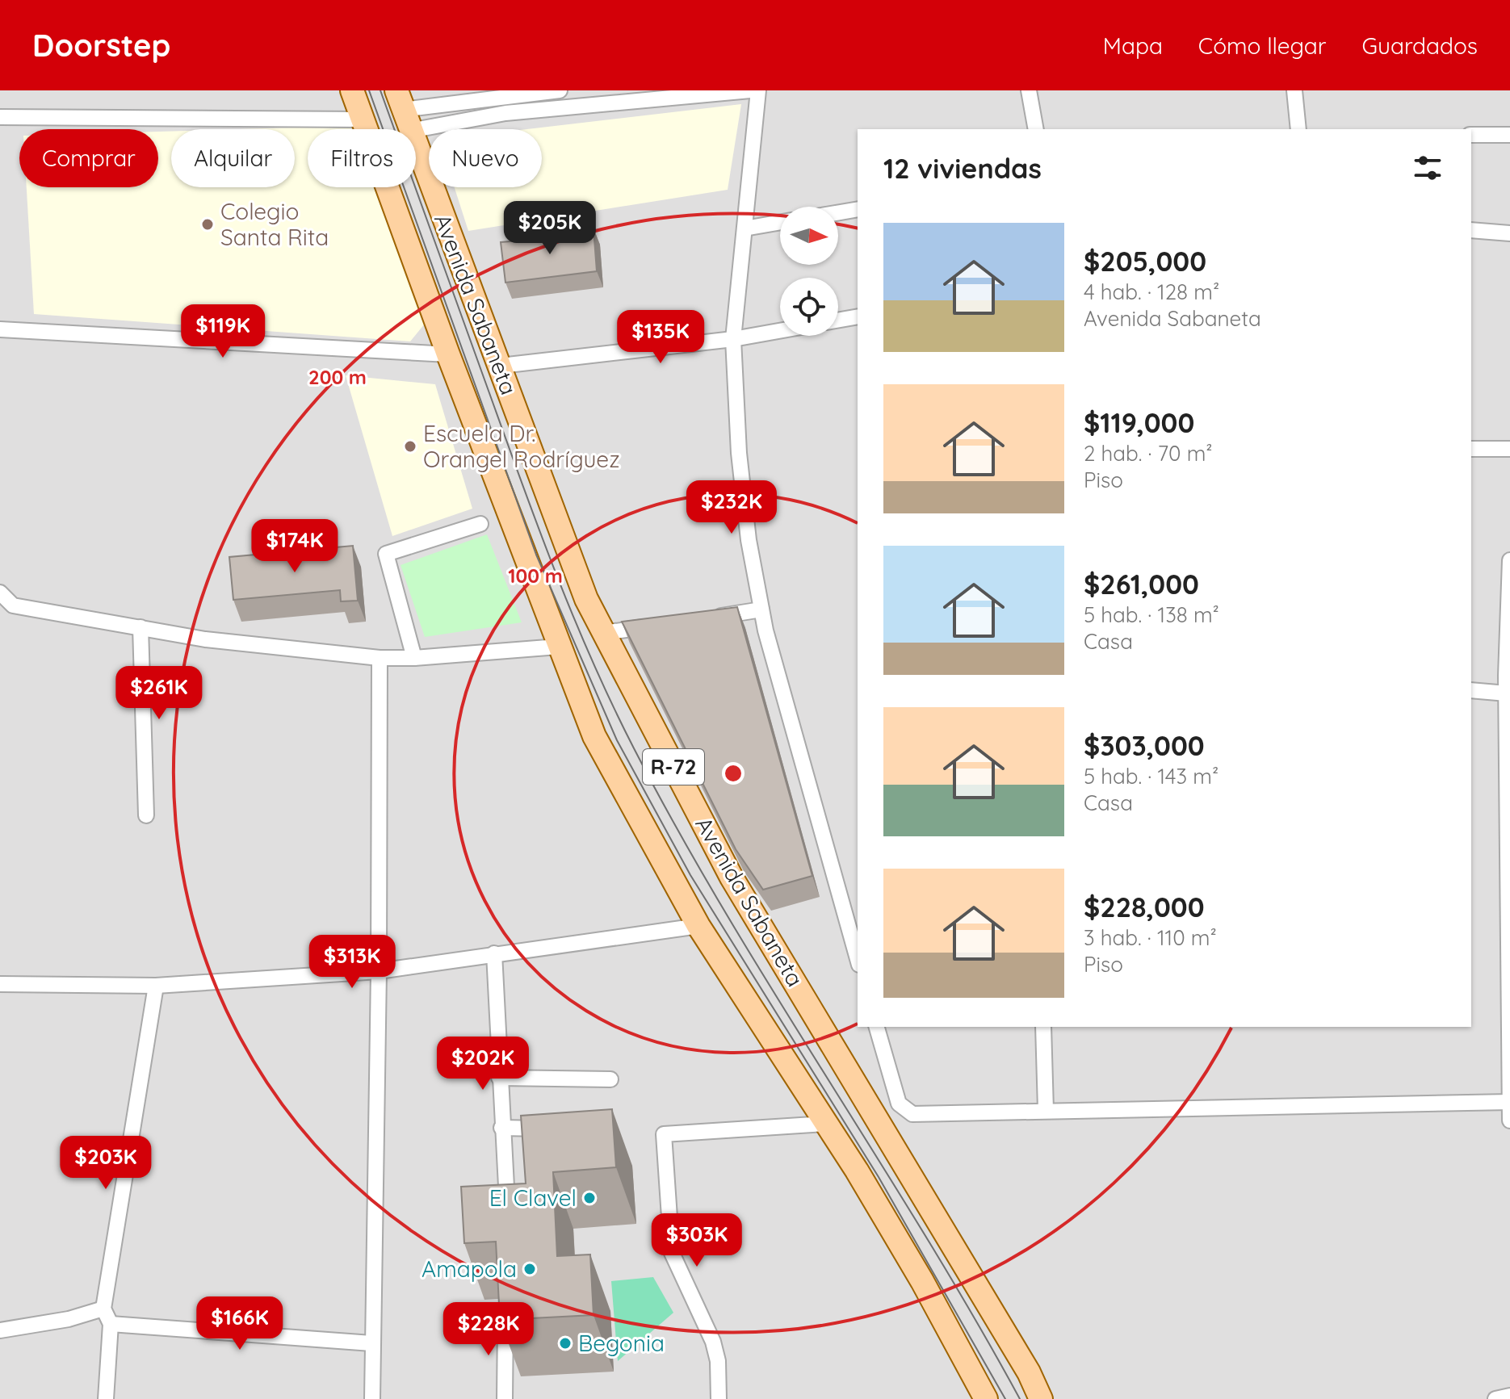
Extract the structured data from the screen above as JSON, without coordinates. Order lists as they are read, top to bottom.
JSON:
{
  "streets": {
    "main road": ["Avenida Sabaneta", "R-72"]
  },
  "places": [
    "Colegio Santa Rita",
    "Escuela Dr. Orangel Rodríguez",
    "El Clavel",
    "Amapola",
    "Begonia"
  ],
  "north": "right",
  "page": {
    "header": "Doorstep",
    "nav": ["Mapa", "Cómo llegar", "Guardados"],
    "chip": [
      "Comprar",
      "Alquilar",
      "Filtros",
      "Nuevo"
    ],
    "heading": "12 viviendas",
    "price": [
      "$205K",
      "$119K",
      "$135K",
      "$232K",
      "$174K",
      "$261K",
      "$313K",
      "$202K",
      "$203K",
      "$303K",
      "$166K",
      "$228K"
    ],
    "list": [
      {
        "name": "$205,000",
        "note": "4 hab. · 128 m² · Avenida Sabaneta"
      },
      {
        "name": "$119,000",
        "note": "2 hab. · 70 m² · Piso"
      },
      {
        "name": "$261,000",
        "note": "5 hab. · 138 m² · Casa"
      },
      {
        "name": "$303,000",
        "note": "5 hab. · 143 m² · Casa"
      },
      {
        "name": "$228,000",
        "note": "3 hab. · 110 m² · Piso"
      }
    ]
  },
  "rings": ["200 m", "100 m"]
}
